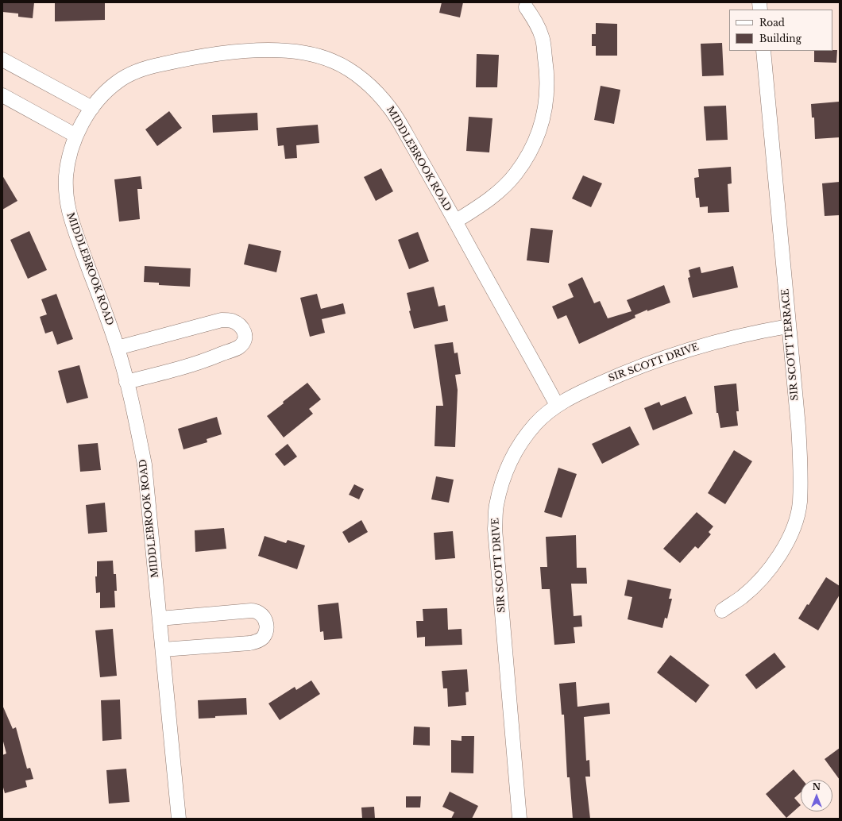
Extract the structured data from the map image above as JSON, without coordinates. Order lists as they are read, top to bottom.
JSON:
{
  "streets": {
    "street": ["MIDDLEBROOK ROAD", "SIR SCOTT TERRACE", "SIR SCOTT DRIVE"]
  },
  "crossings": [
    ["MIDDLEBROOK ROAD", "SIR SCOTT DRIVE"],
    ["SIR SCOTT TERRACE", "SIR SCOTT DRIVE"]
  ],
  "legend": ["Road", "Building"],
  "north": "top"
}
